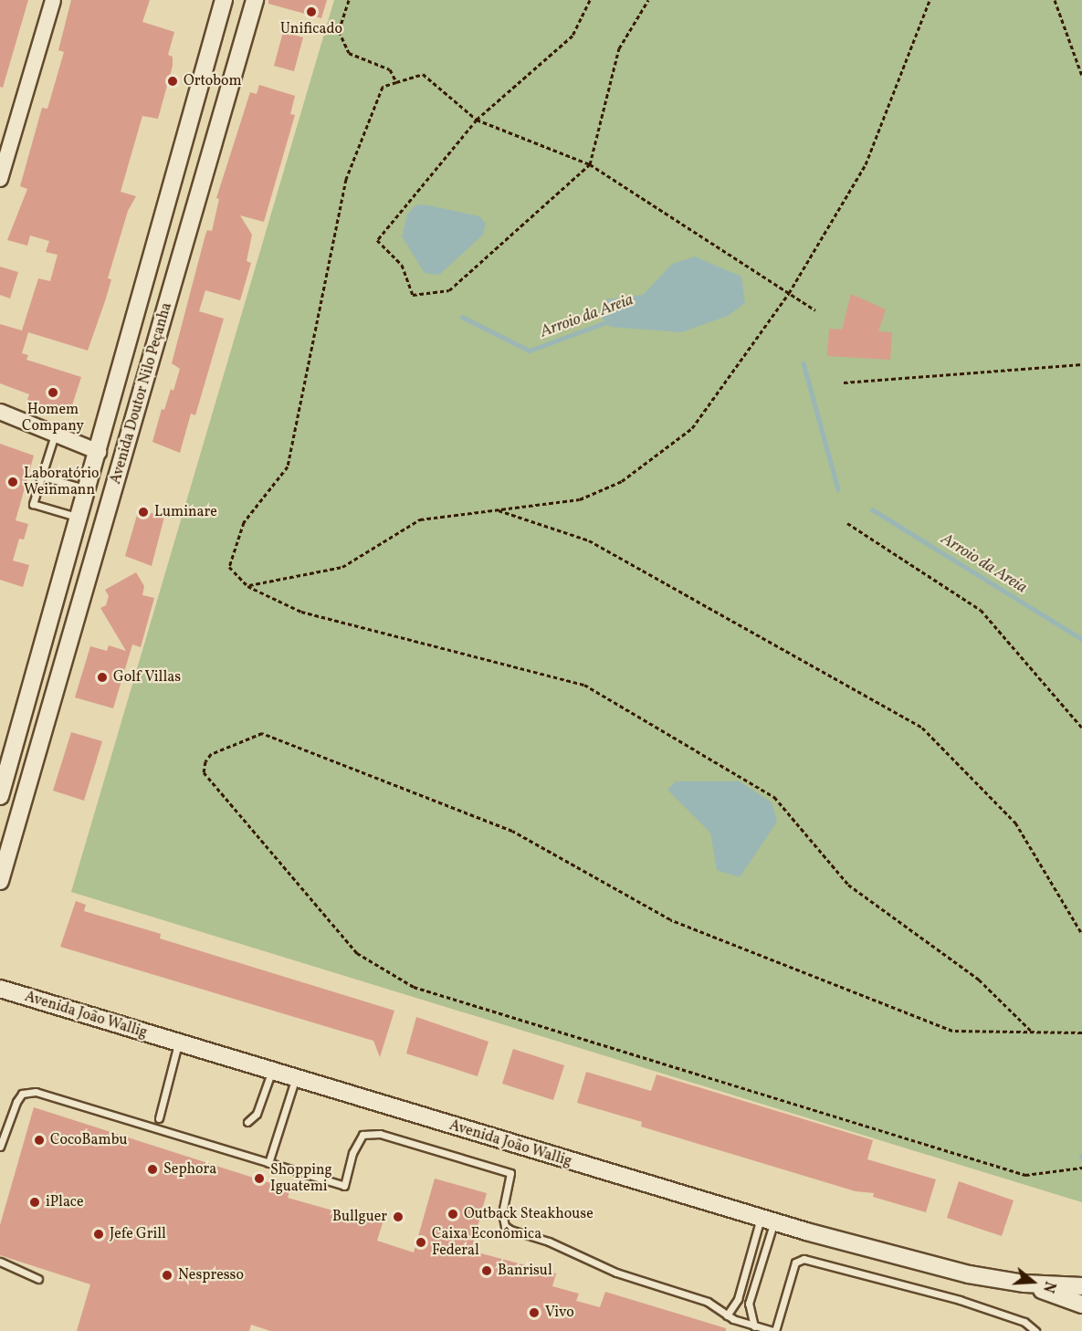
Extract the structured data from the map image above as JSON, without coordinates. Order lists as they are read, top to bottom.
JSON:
{
  "streets": {
    "main road": ["Avenida Doutor Nilo Peçanha", "Avenida João Wallig"]
  },
  "water": ["Arroio da Areia"],
  "places": [
    "Unificado",
    "Ortobom",
    "Homem Company",
    "Laboratório Weinmann",
    "Luminare",
    "Golf Villas",
    "CocoBambu",
    "Sephora",
    "Shopping Iguatemi",
    "iPlace",
    "Outback Steakhouse",
    "Bullguer",
    "Jefe Grill",
    "Caixa Econômica Federal",
    "Banrisul",
    "Nespresso",
    "Vivo"
  ],
  "north": "right"
}
